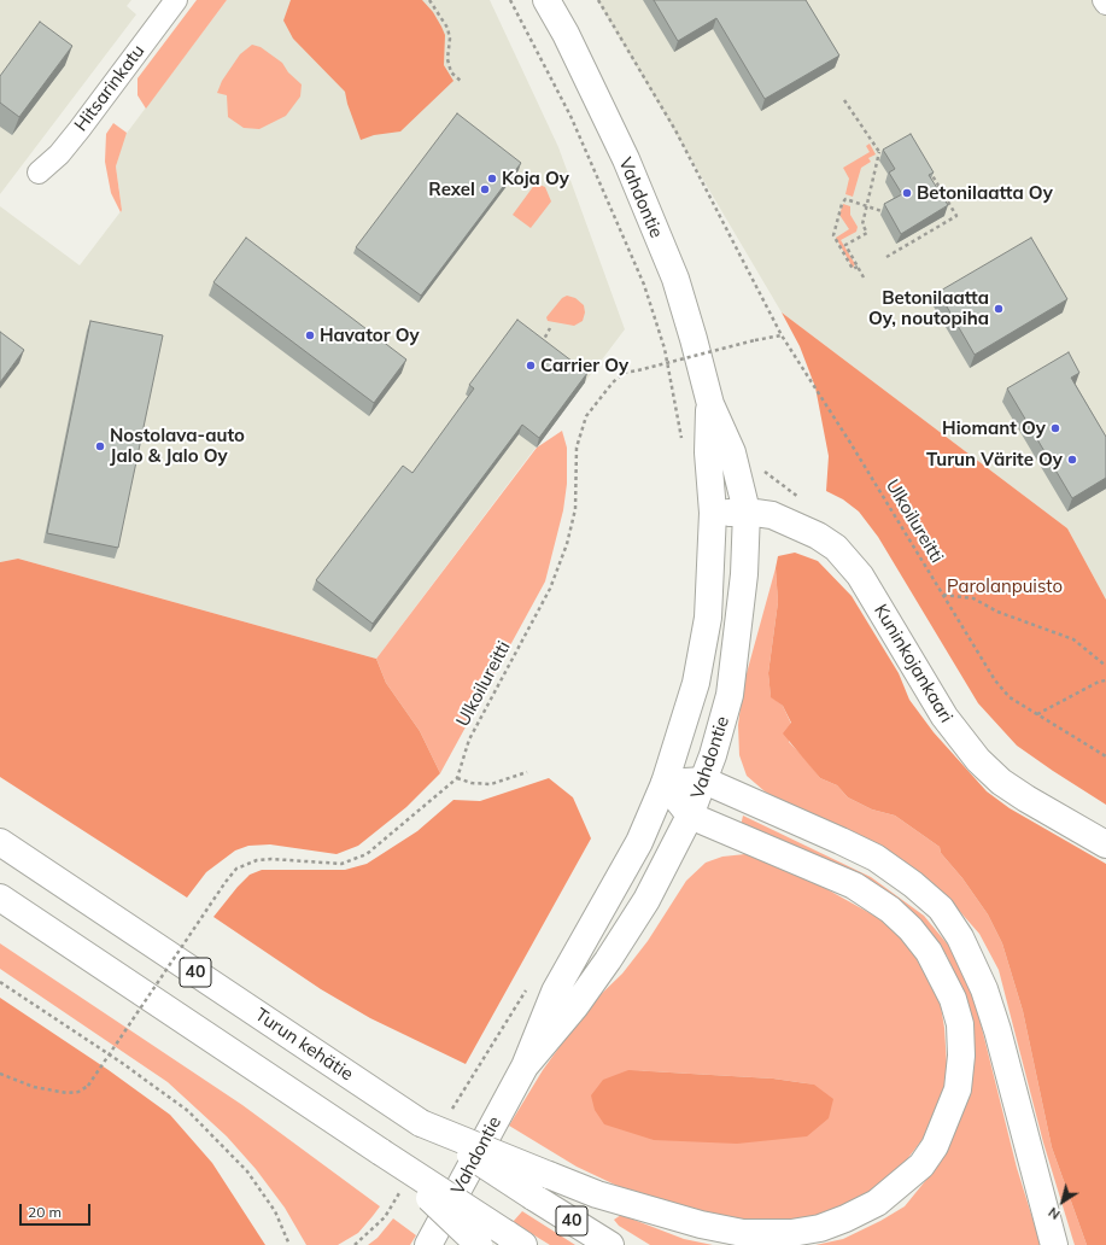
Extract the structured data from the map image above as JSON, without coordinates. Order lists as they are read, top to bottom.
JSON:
{
  "streets": {
    "main road": [
      "Vahdontie",
      "Kuninkojankaari",
      "40",
      "Turun kehätie"
    ],
    "street": ["Hitsarinkatu"],
    "path": ["Ulkoilureitti"]
  },
  "crossings": [
    ["Vahdontie", "Kuninkojankaari"]
  ],
  "parks": ["Parolanpuisto"],
  "places": [
    "Koja Oy",
    "Rexel",
    "Betonilaatta Oy",
    "Betonilaatta Oy, noutopiha",
    "Havator Oy",
    "Carrier Oy",
    "Hiomant Oy",
    "Nostolava-auto Jalo & Jalo Oy",
    "Turun Värite Oy"
  ],
  "scale_bar": "20 m",
  "north": "bottom left"
}
